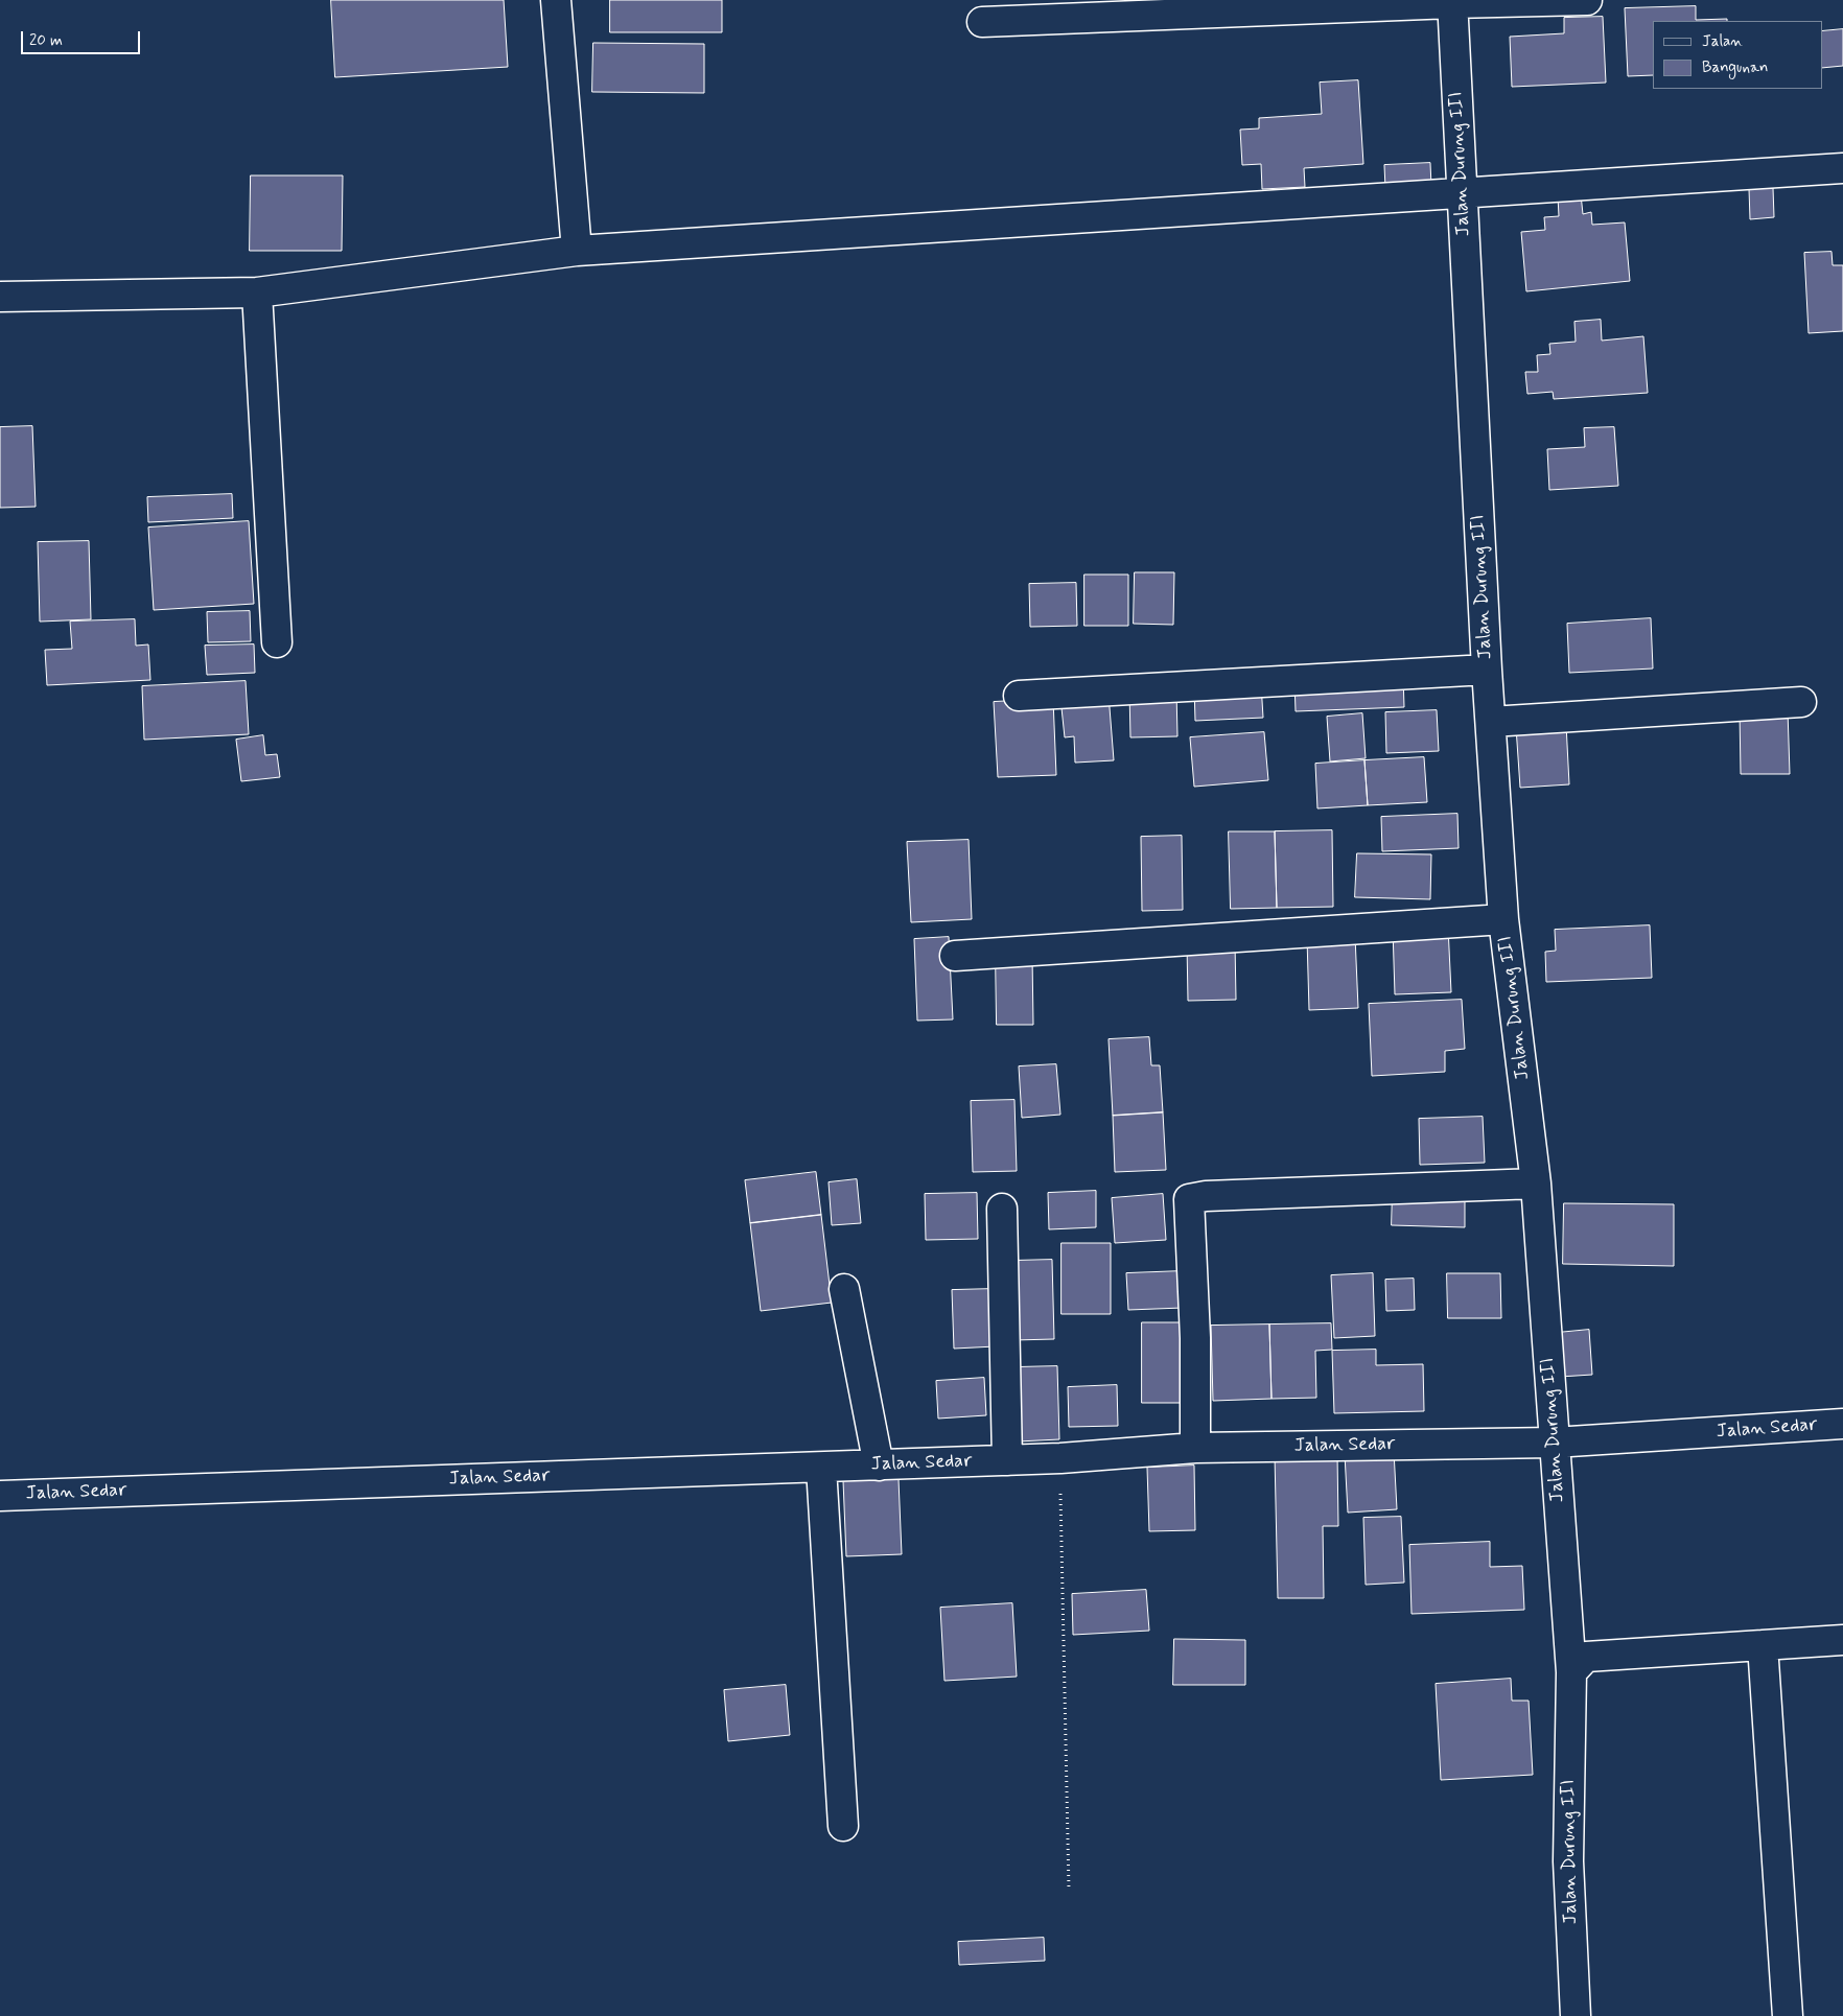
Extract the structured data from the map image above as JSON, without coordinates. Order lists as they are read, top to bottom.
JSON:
{
  "streets": {
    "street": ["Jalan Durung III", "Jalan Sedar"]
  },
  "crossings": [
    ["Jalan Durung III", "Jalan Sedar"]
  ],
  "legend": ["Jalan", "Bangunan"],
  "scale_bar": "20 m"
}
